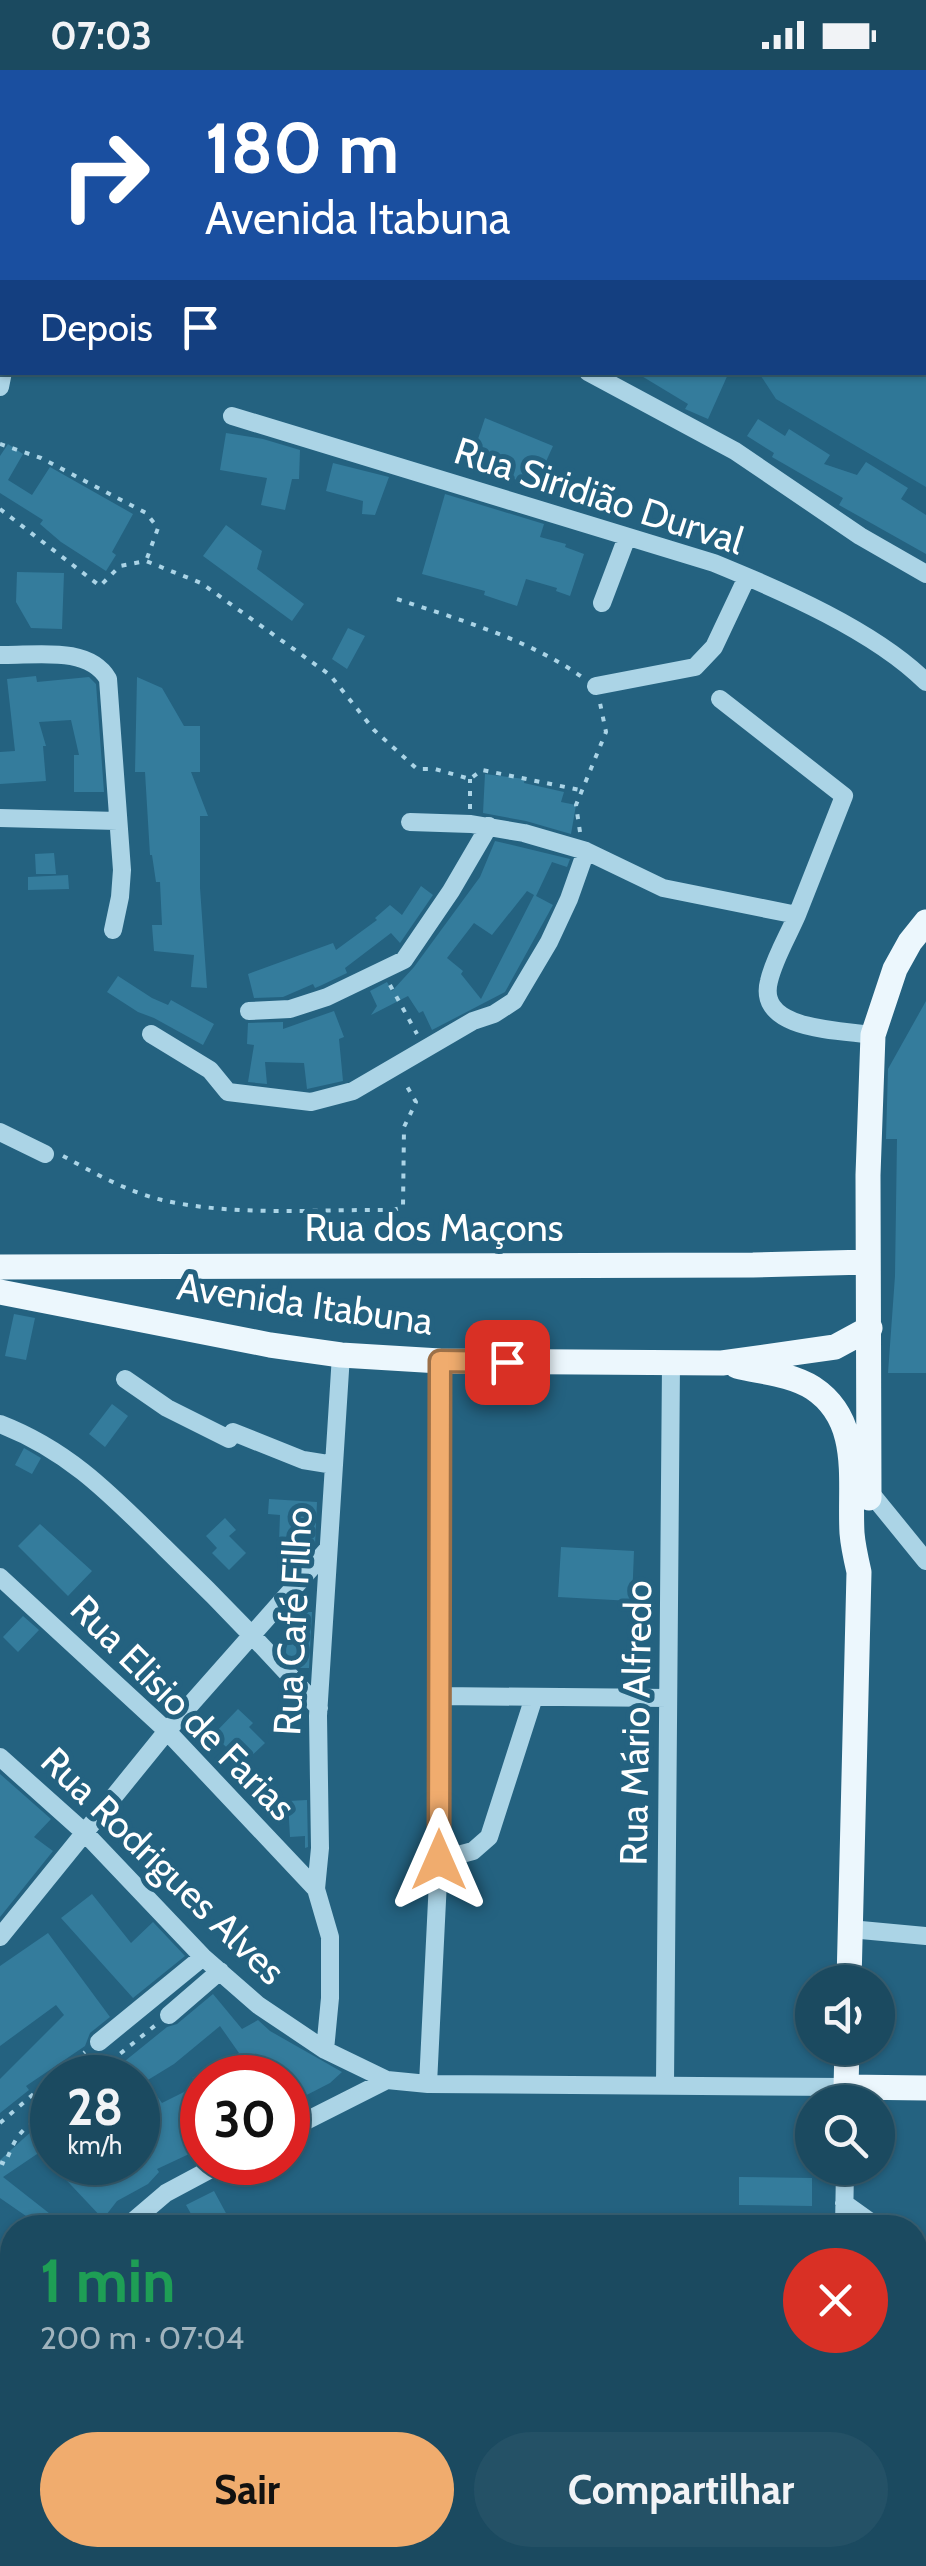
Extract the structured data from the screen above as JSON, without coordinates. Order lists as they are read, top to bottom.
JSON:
{
  "streets": {
    "main road": ["Rua dos Maçons", "Avenida Itabuna"],
    "street": [
      "Rua Siridião Durval",
      "Rua Café Filho",
      "Rua Elisio de Farias",
      "Rua Mário Alfredo",
      "Rua Rodrigues Alves"
    ]
  },
  "crossings": [
    ["Avenida Itabuna", "Rua Café Filho"],
    ["Avenida Itabuna", "Rua Mário Alfredo"],
    ["Rua Café Filho", "Rua Elisio de Farias"]
  ],
  "page": {
    "status": "07:03",
    "turn": ["180 m", "Avenida Itabuna"],
    "then": "Depois",
    "speed": "28 km/h",
    "limit": "30",
    "heading": ["1 min", "200 m · 07:04"],
    "buttons": ["Sair", "Compartilhar"]
  }
}
